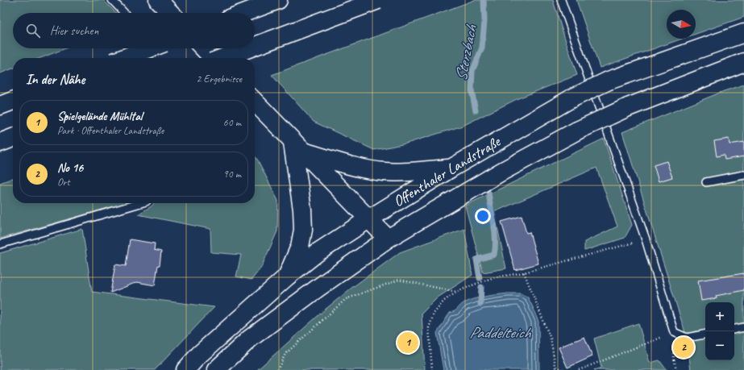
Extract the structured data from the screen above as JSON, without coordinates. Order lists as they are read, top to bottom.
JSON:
{
  "streets": {
    "main road": ["Offenthaler Landstraße"]
  },
  "water": ["Sterzbach", "Paddelteich"],
  "north": "right",
  "page": {
    "search": "Hier suchen",
    "heading": ["In der Nähe", "2 Ergebnisse"],
    "list": [
      {
        "mark": "1",
        "name": "Spielgelände Mühltal",
        "note": "Park · Offenthaler Landstraße",
        "value": "60 m"
      },
      {
        "mark": "2",
        "name": "No 16",
        "note": "Ort",
        "value": "90 m"
      }
    ],
    "map_buttons": ["+", "−"],
    "pins": ["1", "2"]
  }
}
